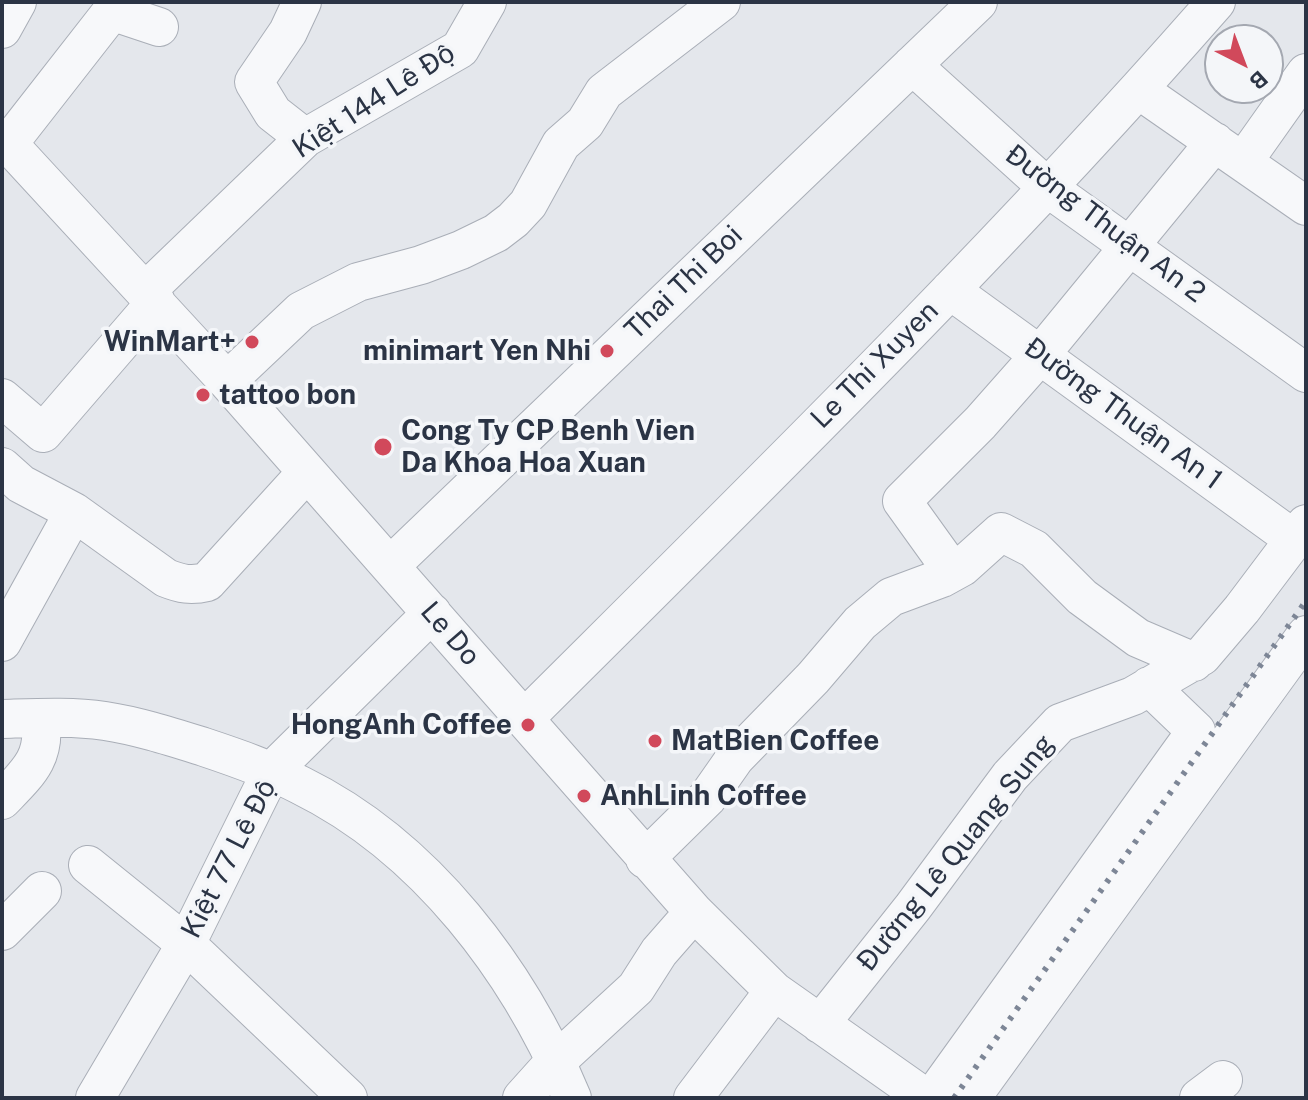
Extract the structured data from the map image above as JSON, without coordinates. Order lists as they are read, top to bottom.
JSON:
{
  "streets": {
    "street": [
      "Kiệt 144 Lê Độ",
      "Đường Thuận An 2",
      "Thai Thi Boi",
      "Le Thi Xuyen",
      "Đường Thuận An 1",
      "Le Do",
      "Đường Lê Quang Sung",
      "Kiệt 77 Lê Độ"
    ]
  },
  "crossings": [
    ["Kiệt 144 Lê Độ", "Le Do"],
    ["Đường Thuận An 2", "Thai Thi Boi"],
    ["Đường Thuận An 2", "Le Thi Xuyen"],
    ["Thai Thi Boi", "Le Do"],
    ["Le Thi Xuyen", "Đường Thuận An 1"],
    ["Le Thi Xuyen", "Le Do"],
    ["Đường Thuận An 1", "Đường Lê Quang Sung"],
    ["Le Do", "Đường Lê Quang Sung"],
    ["Le Do", "Kiệt 77 Lê Độ"]
  ],
  "places": [
    "WinMart+",
    "minimart Yen Nhi",
    "tattoo bon",
    "Cong Ty CP Benh Vien Da Khoa Hoa Xuan",
    "HongAnh Coffee",
    "MatBien Coffee",
    "AnhLinh Coffee"
  ],
  "north": "bottom right"
}
